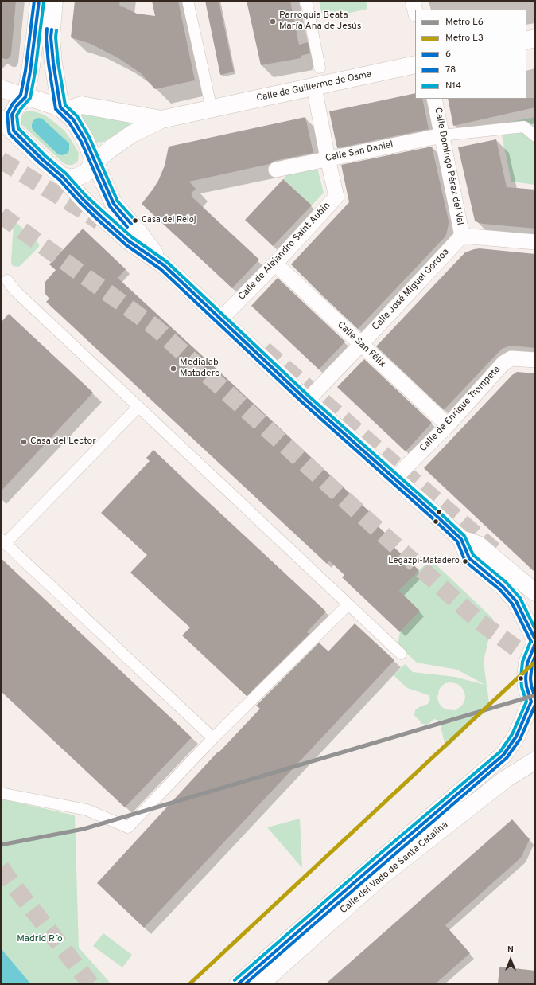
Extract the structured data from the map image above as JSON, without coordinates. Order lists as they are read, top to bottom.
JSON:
{
  "streets": {
    "street": [
      "Calle de Guillermo de Osma",
      "Calle San Daniel",
      "Calle Domingo Pérez del Val",
      "Calle de Alejandro Saint Aubin",
      "Calle José Miguel Gordoa",
      "Calle San Félix",
      "Calle de Enrique Trompeta",
      "Calle del Vado de Santa Catalina"
    ]
  },
  "crossings": [
    ["Calle de Guillermo de Osma", "Calle de Alejandro Saint Aubin"],
    ["Calle San Daniel", "Calle Domingo Pérez del Val"],
    ["Calle San Daniel", "Calle de Alejandro Saint Aubin"],
    ["Calle Domingo Pérez del Val", "Calle José Miguel Gordoa"],
    ["Calle de Alejandro Saint Aubin", "Calle San Félix"],
    ["Calle José Miguel Gordoa", "Calle San Félix"],
    ["Calle San Félix", "Calle de Enrique Trompeta"]
  ],
  "parks": ["Madrid Río"],
  "places": [
    "Parroquia Beata María Ana de Jesús",
    "Casa del Reloj",
    "Medialab Matadero",
    "Casa del Lector",
    "Legazpi-Matadero"
  ],
  "lines": [
    "transit line 6",
    "transit line 78",
    "transit line N14",
    "metro line L3",
    "metro line L6"
  ],
  "legend": [
    "Metro L6",
    "Metro L3",
    "6",
    "78",
    "N14"
  ],
  "north": "top"
}
